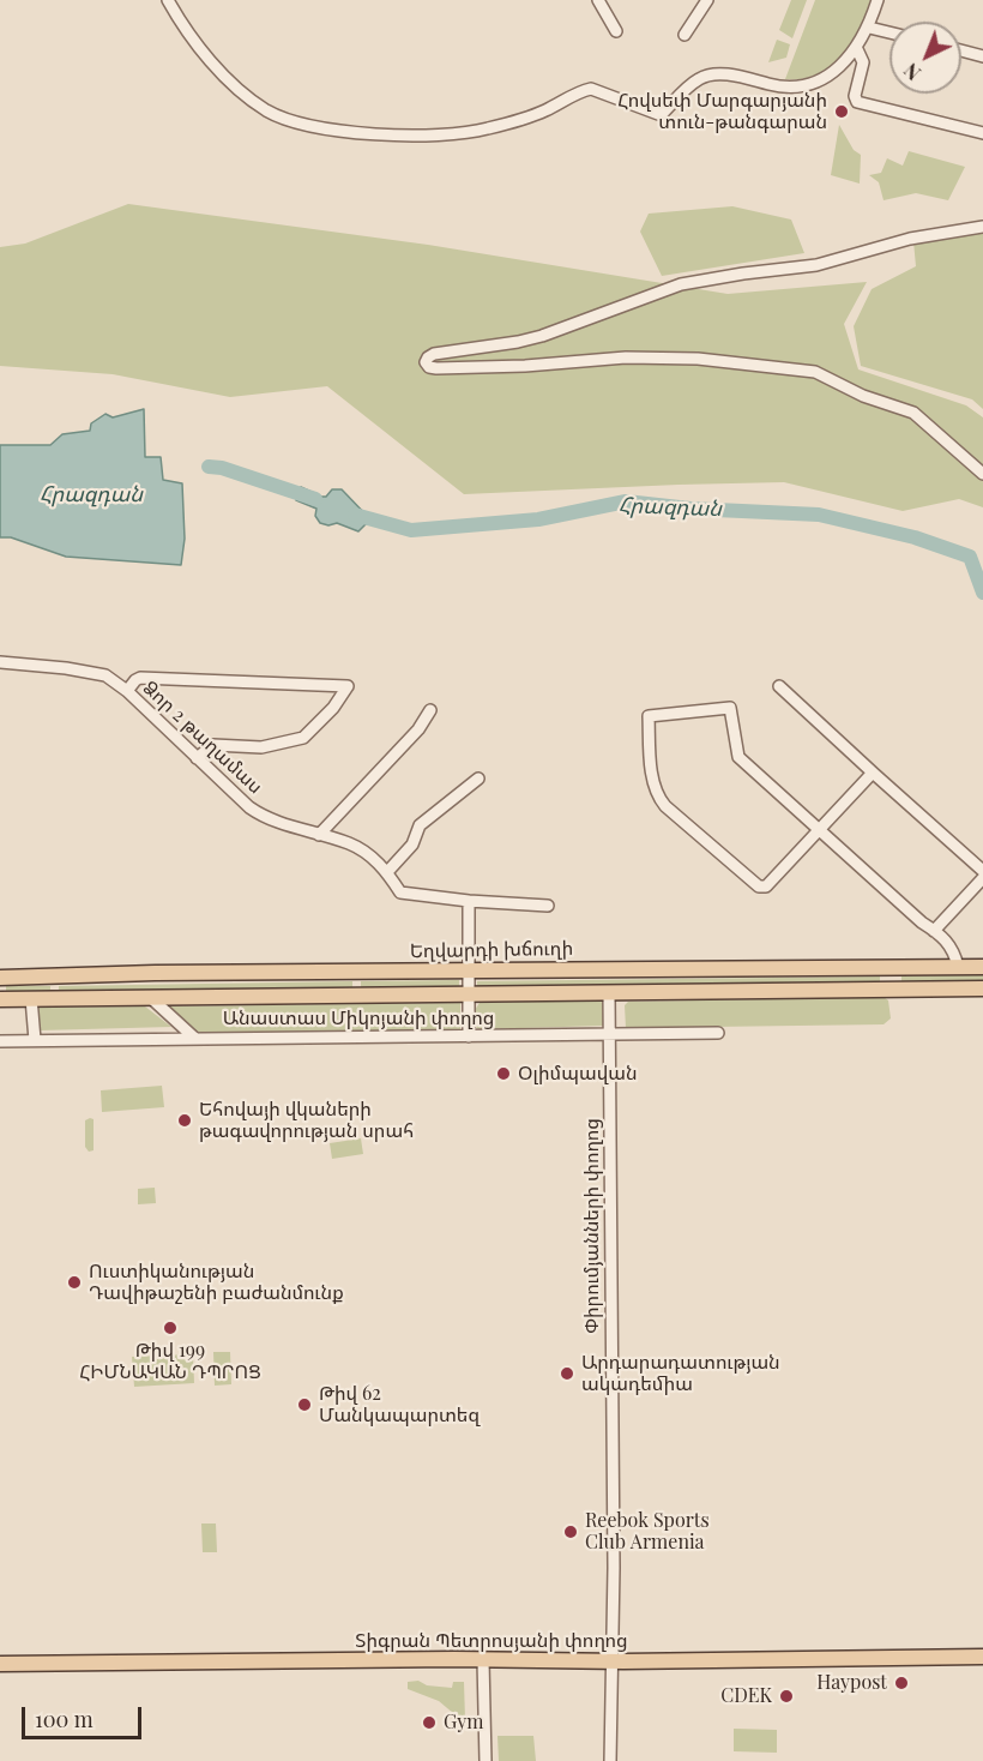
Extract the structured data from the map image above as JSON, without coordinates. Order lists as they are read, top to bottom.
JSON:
{
  "streets": {
    "main road": ["Եղվարդի խճուղի", "Տիգրան Պետրոսյանի փողոց"],
    "street": ["Ձոր 2 թաղամաս", "Անաստաս Միկոյանի փողոց", "Փիրումյանների փողոց"]
  },
  "crossings": [
    ["Անաստաս Միկոյանի փողոց", "Փիրումյանների փողոց"],
    ["Փիրումյանների փողոց", "Տիգրան Պետրոսյանի փողոց"]
  ],
  "water": ["Հրազդան"],
  "places": [
    "Հովսեփ Մարգարյանի տուն-թանգարան",
    "Օլիմպավան",
    "Եհովայի վկաների թագավորության սրահ",
    "Ուստիկանության Դավիթաշենի բաժանմունք",
    "Թիվ 199 ՀԻՄՆԱԿԱՆ ԴՊՐՈՑ",
    "Արդարադատության ակադեմիա",
    "Թիվ 62 Մանկապարտեզ",
    "Reebok Sports Club Armenia",
    "Haypost",
    "CDEK",
    "Gym"
  ],
  "scale_bar": "100 m",
  "north": "bottom left"
}
